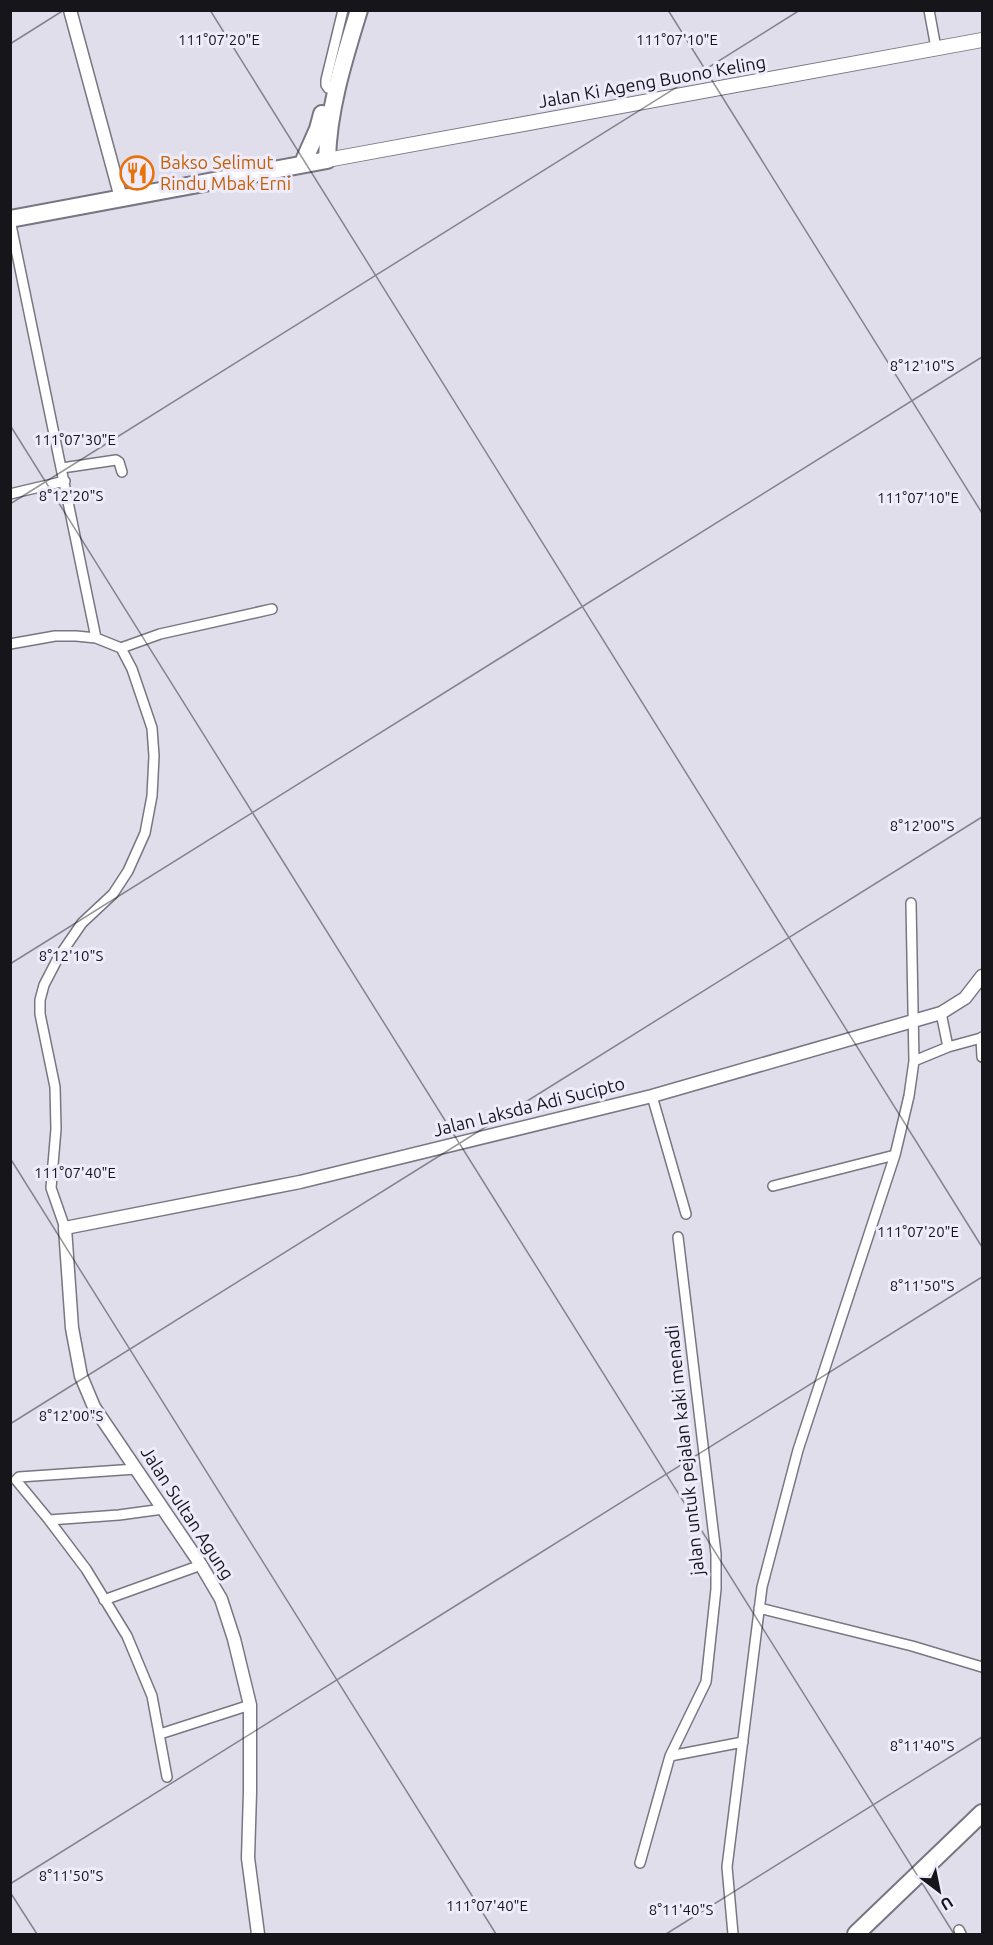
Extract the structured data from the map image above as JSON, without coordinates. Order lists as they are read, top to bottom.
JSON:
{
  "streets": {
    "main road": ["Jalan Ki Ageng Buono Keling"],
    "street": ["Jalan Laksda Adi Sucipto", "jalan untuk pejalan kaki menadi", "Jalan Sultan Agung"]
  },
  "crossings": [
    ["Jalan Laksda Adi Sucipto", "Jalan Sultan Agung"]
  ],
  "places": {
    "restaurant": ["Bakso Selimut Rindu Mbak Erni"]
  },
  "north": "bottom right",
  "coordinates": [
    "111°07'20\"E",
    "111°07'10\"E",
    "8°12'10\"S",
    "111°07'30\"E",
    "8°12'20\"S",
    "8°12'00\"S",
    "111°07'40\"E",
    "8°11'50\"S",
    "8°11'40\"S"
  ]
}
